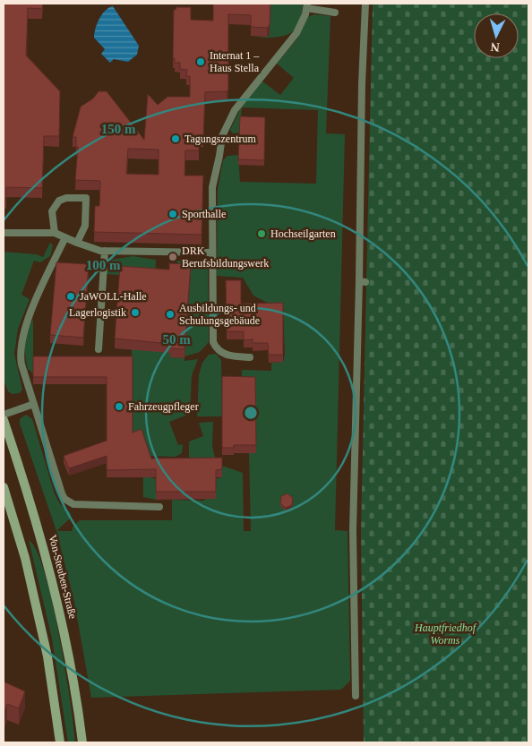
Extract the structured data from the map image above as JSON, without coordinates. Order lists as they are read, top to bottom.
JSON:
{
  "streets": {
    "street": ["Von-Steuben-Straße"]
  },
  "parks": ["Hauptfriedhof Worms"],
  "places": [
    "Internat 1 – Haus Stella",
    "Tagungszentrum",
    "Sporthalle",
    "Hochseilgarten",
    "DRK Berufsbildungswerk",
    "JaWOLL-Halle",
    "Lagerlogistik",
    "Ausbildungs- und Schulungsgebäude",
    "Fahrzeugpfleger"
  ],
  "north": "bottom",
  "rings": ["150 m", "100 m", "50 m"]
}
